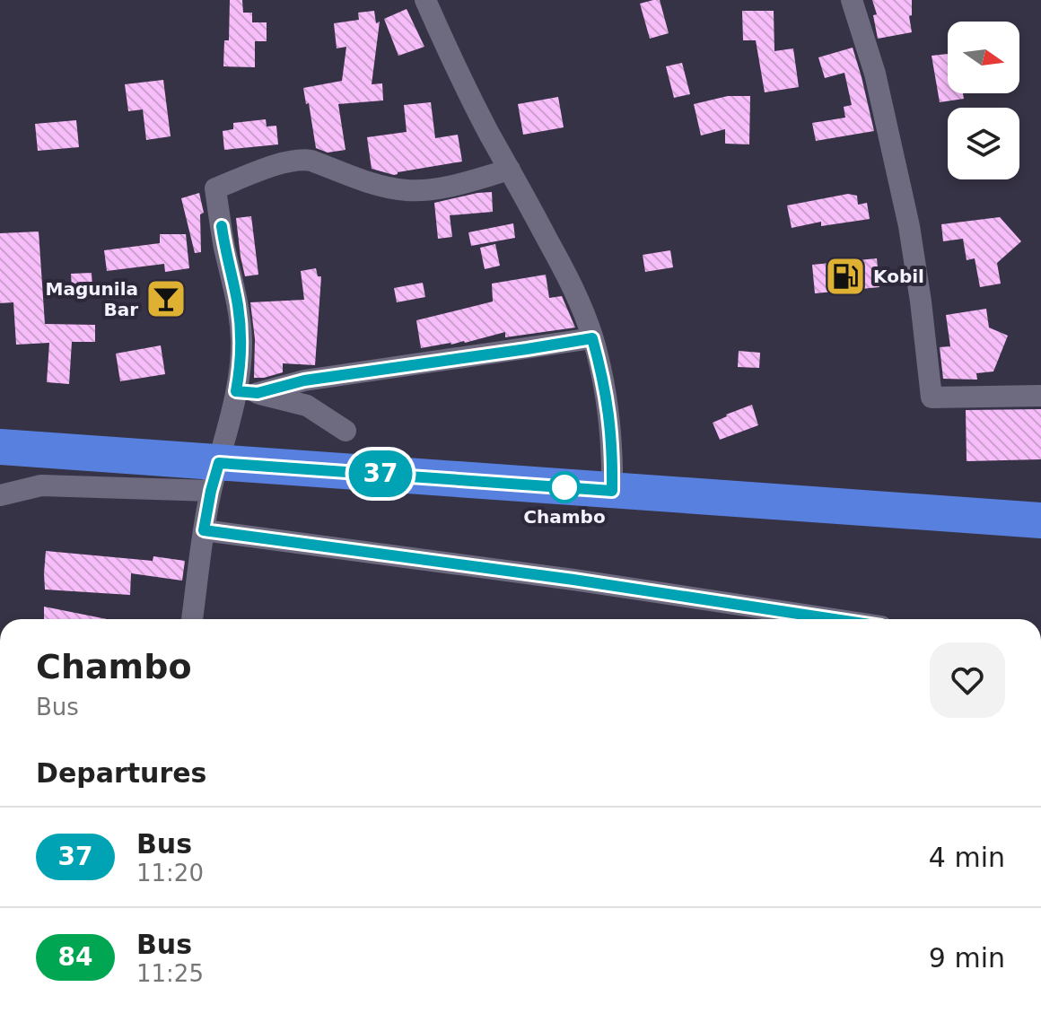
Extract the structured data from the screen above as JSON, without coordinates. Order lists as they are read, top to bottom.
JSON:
{
  "places": {
    "fuel station": ["Kobil"],
    "bar": ["Magunila Bar"],
    "other": ["Chambo"]
  },
  "lines": ["bus line 37"],
  "north": "right",
  "page": {
    "on_map": "37",
    "heading": [
      ["Chambo", "Bus"],
      "Departures"
    ],
    "list": [
      {
        "mark": "37",
        "name": "Bus",
        "note": "11:20",
        "value": "4 min"
      },
      {
        "mark": "84",
        "name": "Bus",
        "note": "11:25",
        "value": "9 min"
      }
    ]
  }
}
